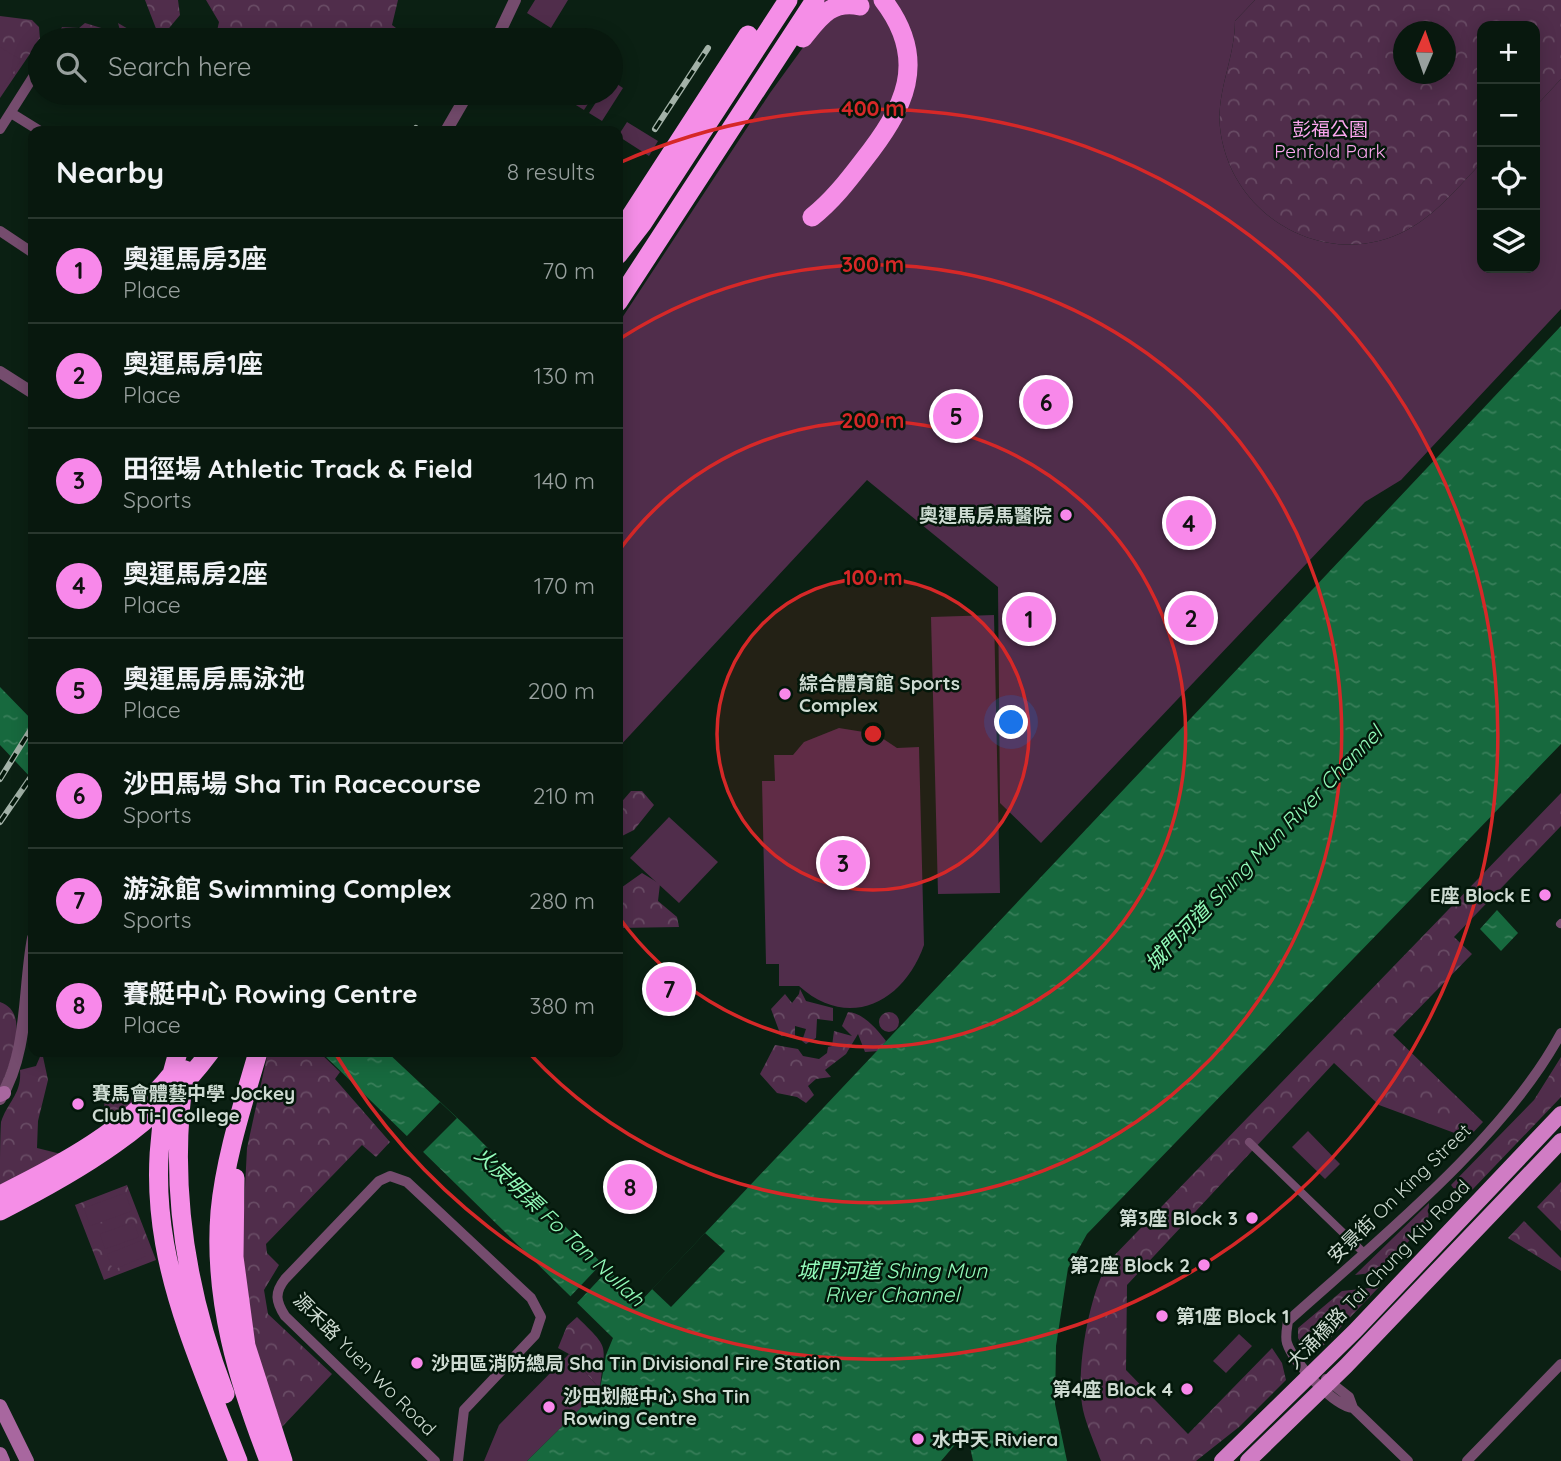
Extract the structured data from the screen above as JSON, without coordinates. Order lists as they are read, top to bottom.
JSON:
{
  "streets": {
    "main road": ["大涌橋路 Tai Chung Kiu Road"],
    "street": ["安景街 On King Street", "源禾路 Yuen Wo Road"]
  },
  "crossings": [
    ["安景街 On King Street", "大涌橋路 Tai Chung Kiu Road"]
  ],
  "water": ["城門河道 Shing Mun River Channel", "火炭明渠 Fo Tan Nullah"],
  "parks": ["彭福公園 Penfold Park"],
  "places": [
    "奧運馬房馬醫院",
    "綜合體育館 Sports Complex",
    "E座 Block E",
    "賽馬會體藝中學 Jockey Club Ti-I College",
    "第3座 Block 3",
    "第2座 Block 2",
    "第1座 Block 1",
    "沙田區消防總局 Sha Tin Divisional Fire Station",
    "第4座 Block 4",
    "沙田划艇中心 Sha Tin Rowing Centre",
    "水中天 Riviera"
  ],
  "north": "top",
  "page": {
    "map_buttons": ["+", "−"],
    "search": "Search here",
    "heading": ["Nearby", "8 results"],
    "list": [
      {
        "mark": "1",
        "name": "奧運馬房3座",
        "note": "Place",
        "value": "70 m"
      },
      {
        "mark": "2",
        "name": "奧運馬房1座",
        "note": "Place",
        "value": "130 m"
      },
      {
        "mark": "3",
        "name": "田徑場 Athletic Track & Field",
        "note": "Sports",
        "value": "140 m"
      },
      {
        "mark": "4",
        "name": "奧運馬房2座",
        "note": "Place",
        "value": "170 m"
      },
      {
        "mark": "5",
        "name": "奧運馬房馬泳池",
        "note": "Place",
        "value": "200 m"
      },
      {
        "mark": "6",
        "name": "沙田馬場 Sha Tin Racecourse",
        "note": "Sports",
        "value": "210 m"
      },
      {
        "mark": "7",
        "name": "游泳館 Swimming Complex",
        "note": "Sports",
        "value": "280 m"
      },
      {
        "mark": "8",
        "name": "賽艇中心 Rowing Centre",
        "note": "Place",
        "value": "380 m"
      }
    ],
    "pins": [
      "6",
      "5",
      "4",
      "2",
      "1",
      "3",
      "7",
      "8"
    ]
  },
  "rings": [
    "400 m",
    "300 m",
    "200 m",
    "100 m"
  ]
}
